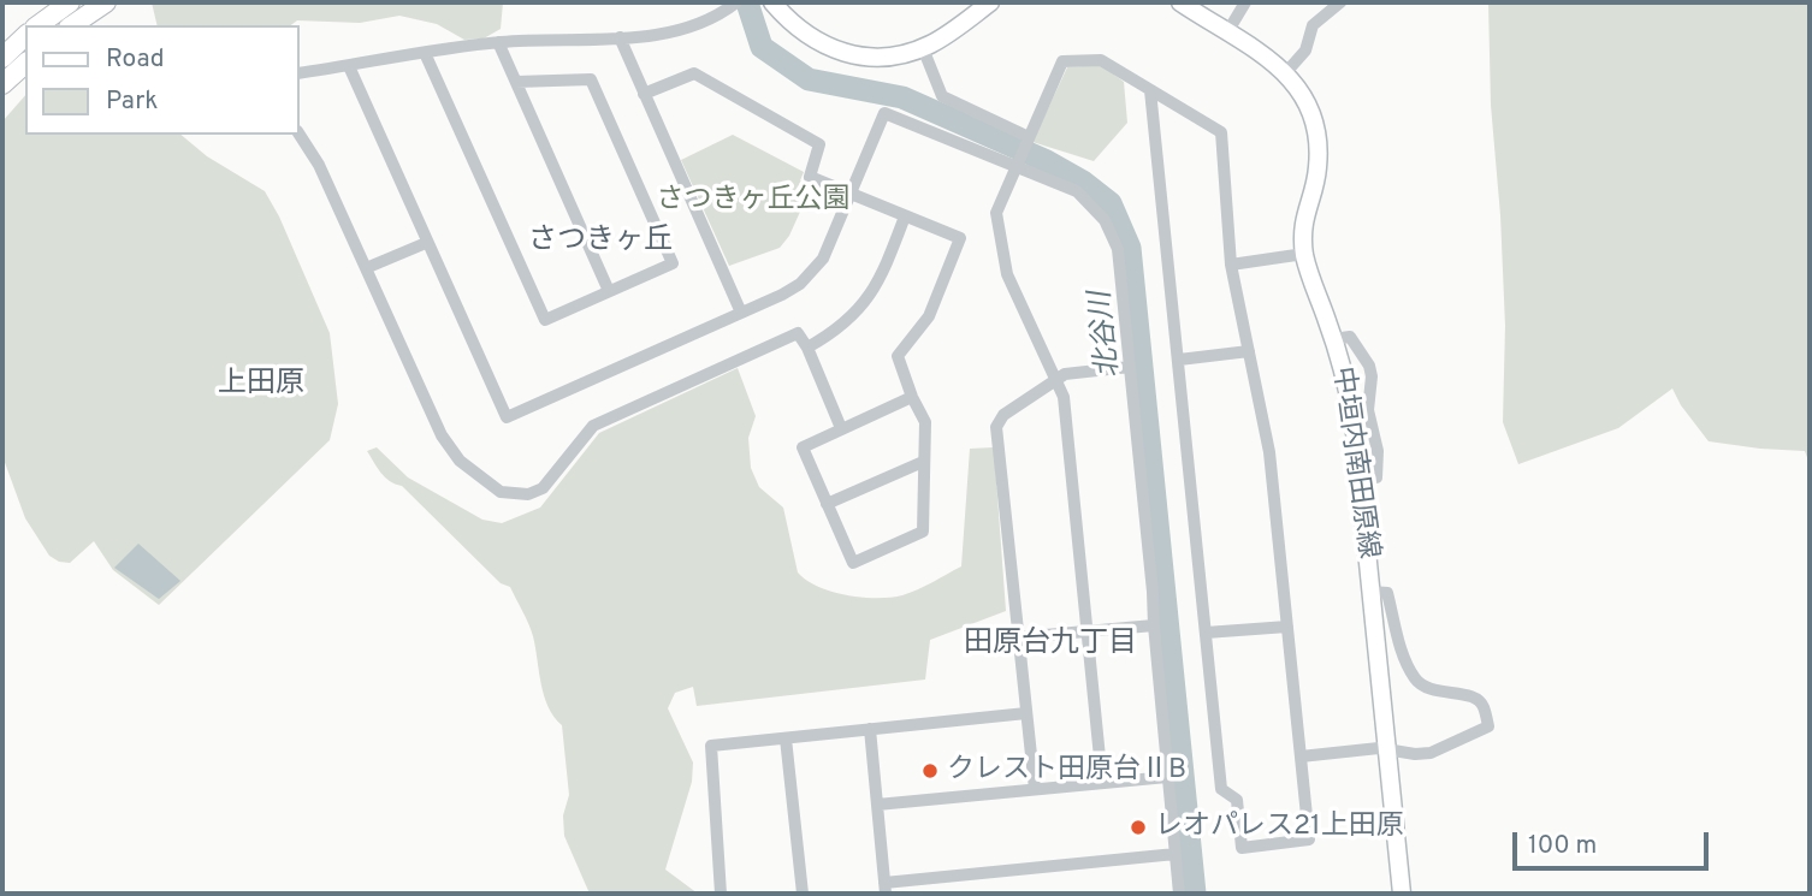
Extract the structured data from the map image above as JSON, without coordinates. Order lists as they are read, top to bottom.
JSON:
{
  "streets": {
    "main road": ["中垣内南田原線"]
  },
  "districts": ["さつきヶ丘", "上田原", "田原台九丁目"],
  "water": ["北谷川"],
  "parks": ["さつきヶ丘公園"],
  "places": ["クレスト田原台ⅡB", "レオパレス21上田原"],
  "legend": ["Road", "Park"],
  "scale_bar": "100 m"
}
